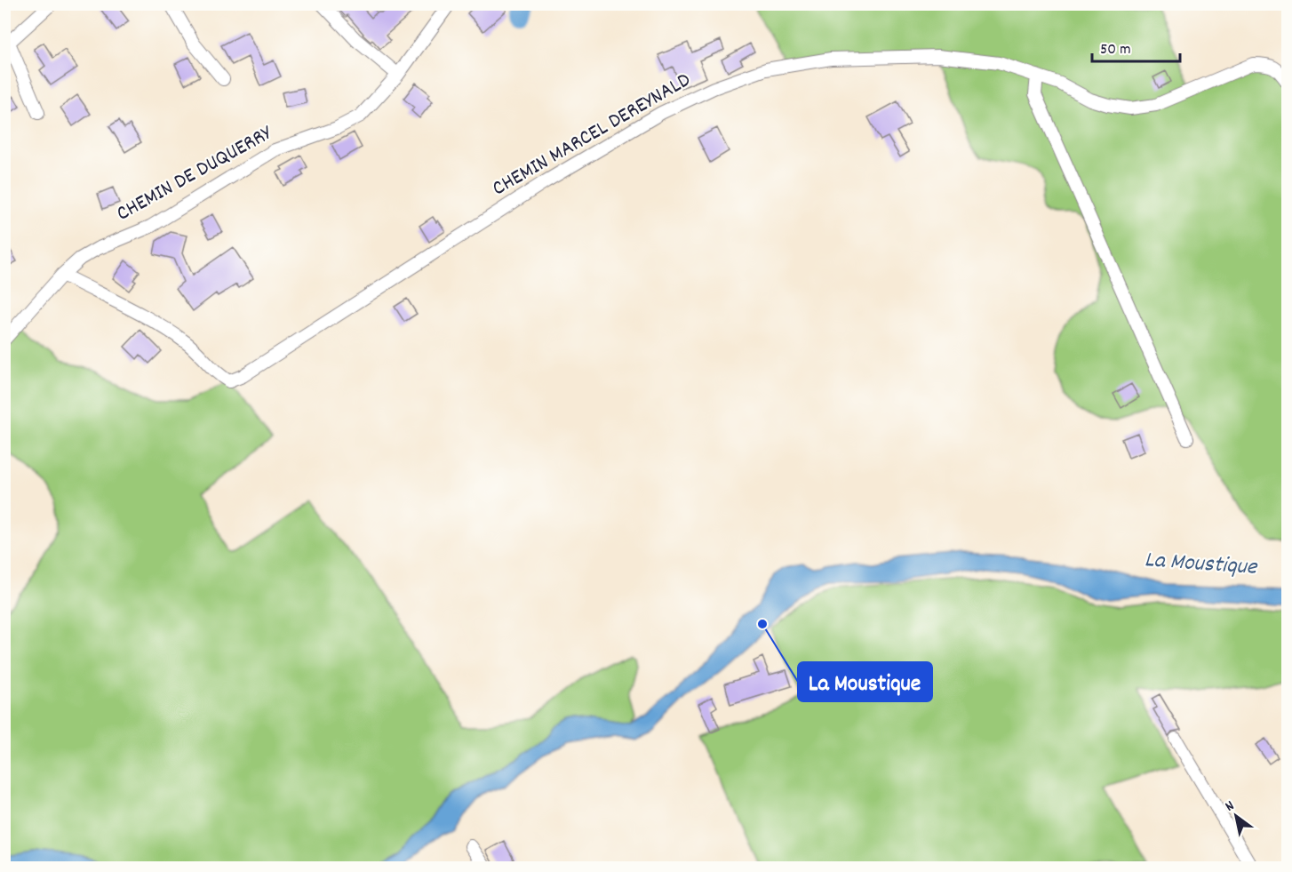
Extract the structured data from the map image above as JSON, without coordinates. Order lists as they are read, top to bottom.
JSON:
{
  "streets": {
    "street": ["CHEMIN MARCEL DEREYNALD", "CHEMIN DE DUQUERRY"]
  },
  "crossings": [
    ["CHEMIN MARCEL DEREYNALD", "CHEMIN DE DUQUERRY"]
  ],
  "water": ["La Moustique"],
  "places": ["La Moustique"],
  "scale_bar": "50 m",
  "north": "top left"
}
